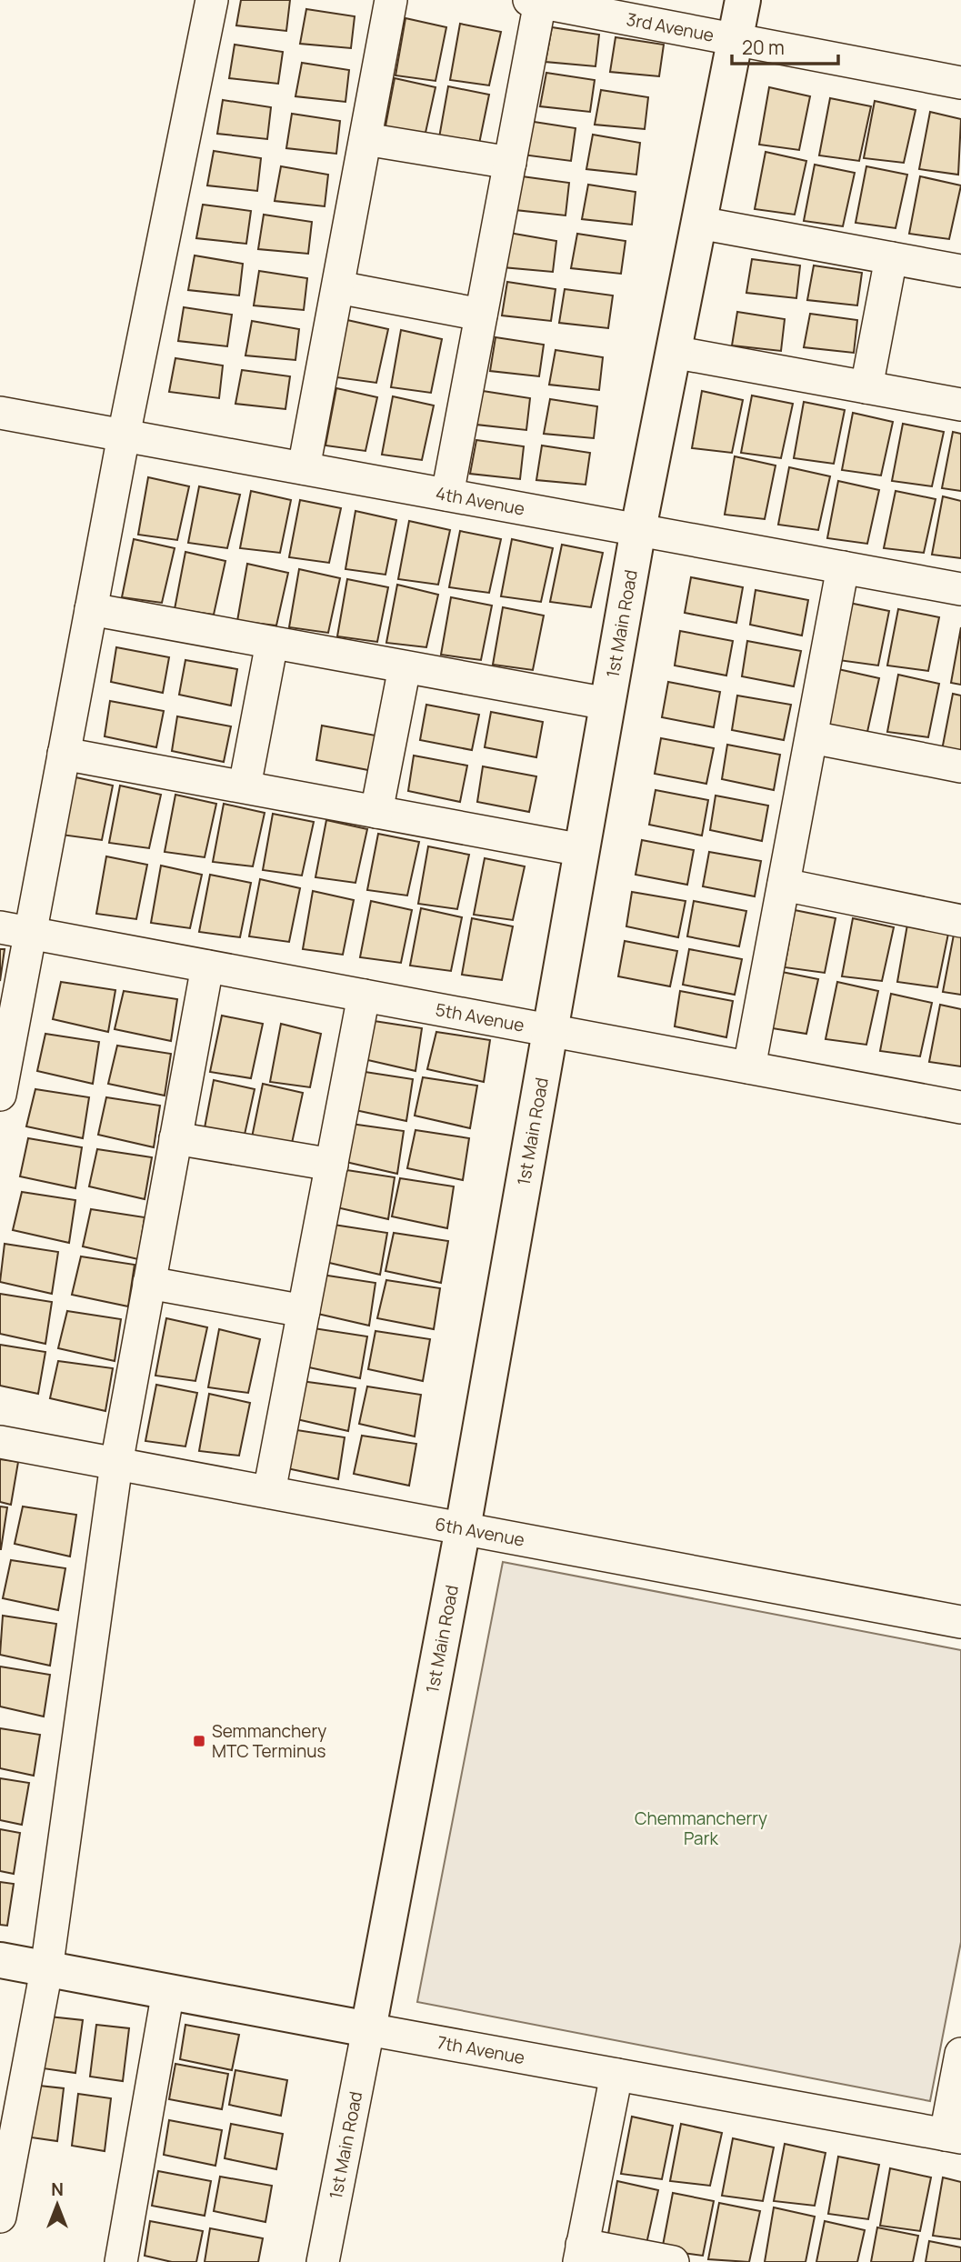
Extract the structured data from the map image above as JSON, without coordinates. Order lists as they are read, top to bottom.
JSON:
{
  "streets": {
    "street": [
      "3rd Avenue",
      "4th Avenue",
      "1st Main Road",
      "5th Avenue",
      "6th Avenue",
      "7th Avenue"
    ]
  },
  "crossings": [
    ["3rd Avenue", "1st Main Road"],
    ["4th Avenue", "1st Main Road"],
    ["1st Main Road", "5th Avenue"],
    ["1st Main Road", "6th Avenue"],
    ["1st Main Road", "7th Avenue"]
  ],
  "parks": ["Chemmancherry Park"],
  "places": {
    "transit": ["Semmanchery MTC Terminus"]
  },
  "scale_bar": "20 m",
  "north": "top"
}
